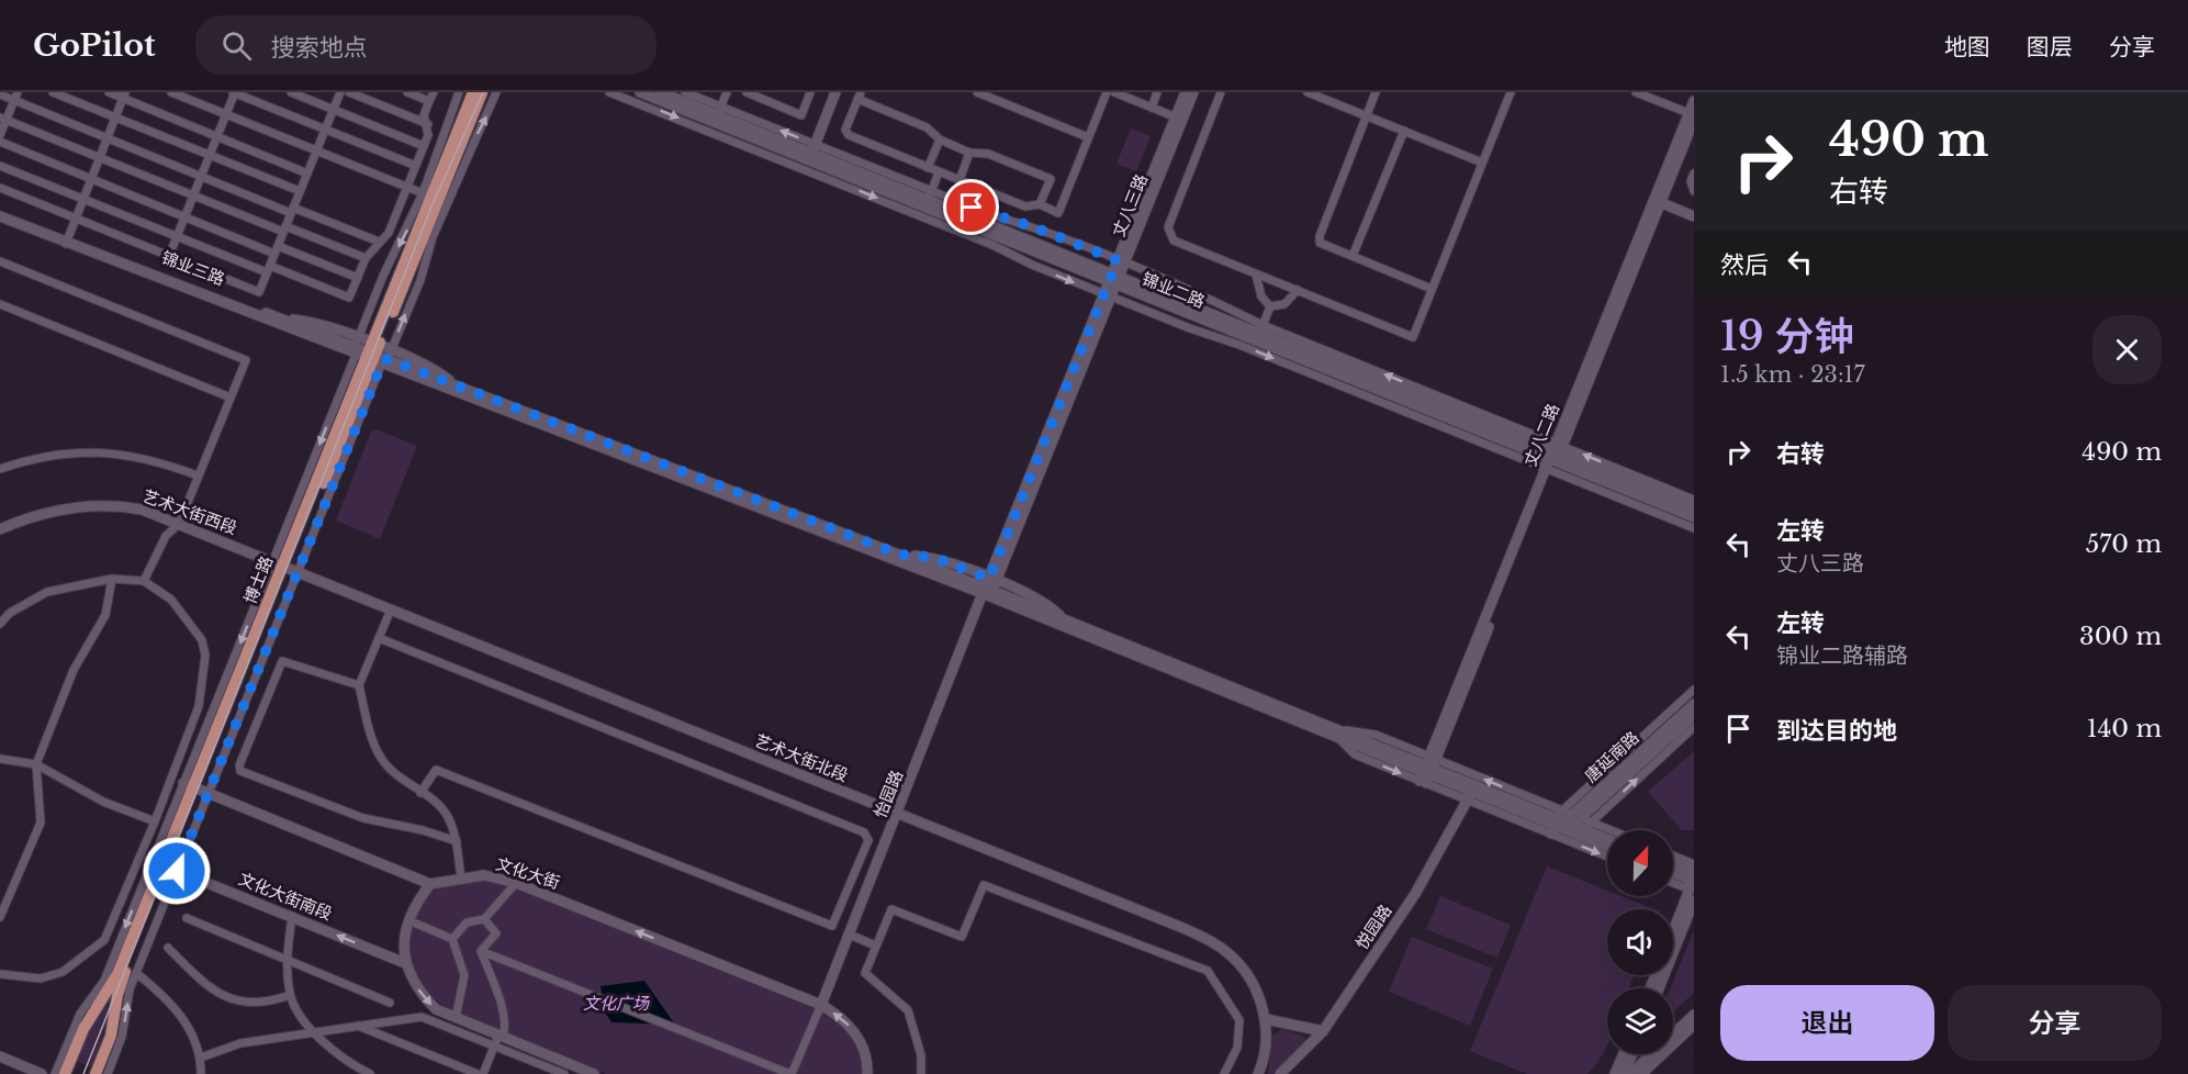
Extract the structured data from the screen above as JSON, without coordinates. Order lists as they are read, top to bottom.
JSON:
{
  "streets": {
    "main road": ["博士路"],
    "street": [
      "丈八三路",
      "锦业三路",
      "锦业二路",
      "丈八二路",
      "艺术大街西段",
      "唐延南路",
      "艺术大街北段",
      "怡园路",
      "文化大街",
      "文化大街南段",
      "悦园路"
    ]
  },
  "crossings": [
    ["丈八三路", "锦业二路"],
    ["丈八三路", "怡园路"],
    ["锦业三路", "博士路"],
    ["锦业二路", "丈八二路"],
    ["艺术大街西段", "博士路"],
    ["艺术大街西段", "艺术大街北段"],
    ["博士路", "艺术大街北段"],
    ["博士路", "文化大街南段"],
    ["艺术大街北段", "怡园路"],
    ["怡园路", "文化大街"]
  ],
  "parks": ["文化广场"],
  "north": "top",
  "page": {
    "header": "GoPilot",
    "search": "搜索地点",
    "nav": ["地图", "图层", "分享"],
    "turn": ["490 m", "右转"],
    "then": "然后",
    "heading": ["19 分钟", "1.5 km · 23:17"],
    "list": [
      {
        "name": "右转",
        "value": "490 m"
      },
      {
        "name": "左转",
        "note": "丈八三路",
        "value": "570 m"
      },
      {
        "name": "左转",
        "note": "锦业二路辅路",
        "value": "300 m"
      },
      {
        "name": "到达目的地",
        "value": "140 m"
      }
    ],
    "buttons": ["退出", "分享"]
  }
}
